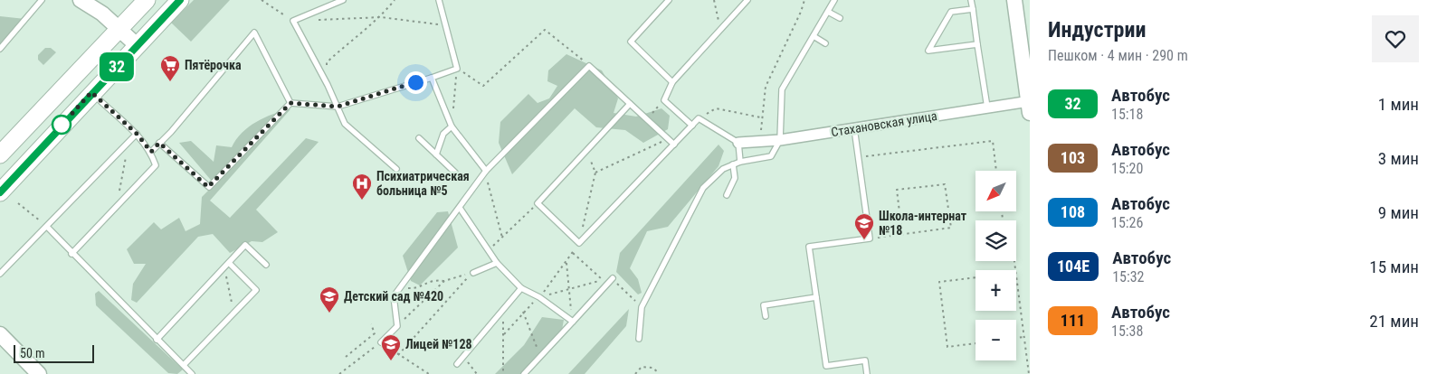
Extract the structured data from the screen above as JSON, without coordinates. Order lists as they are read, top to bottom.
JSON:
{
  "streets": {
    "street": ["Стахановская улица"]
  },
  "places": {
    "supermarket": ["Пятёрочка"],
    "hospital": ["Психиатрическая больница №5"],
    "school or university": ["Школа-интернат №18", "Детский сад №420", "Лицей №128"]
  },
  "lines": ["bus line 32"],
  "scale_bar": "50 m",
  "north": "bottom left",
  "page": {
    "on_map": "32",
    "heading": ["Индустрии", "Пешком · 4 мин · 290 m"],
    "list": [
      {
        "mark": "32",
        "name": "Автобус",
        "note": "15:18",
        "value": "1 мин"
      },
      {
        "mark": "103",
        "name": "Автобус",
        "note": "15:20",
        "value": "3 мин"
      },
      {
        "mark": "108",
        "name": "Автобус",
        "note": "15:26",
        "value": "9 мин"
      },
      {
        "mark": "104Е",
        "name": "Автобус",
        "note": "15:32",
        "value": "15 мин"
      },
      {
        "mark": "111",
        "name": "Автобус",
        "note": "15:38",
        "value": "21 мин"
      }
    ],
    "map_buttons": ["+", "−"],
    "scale": "50 m"
  }
}
